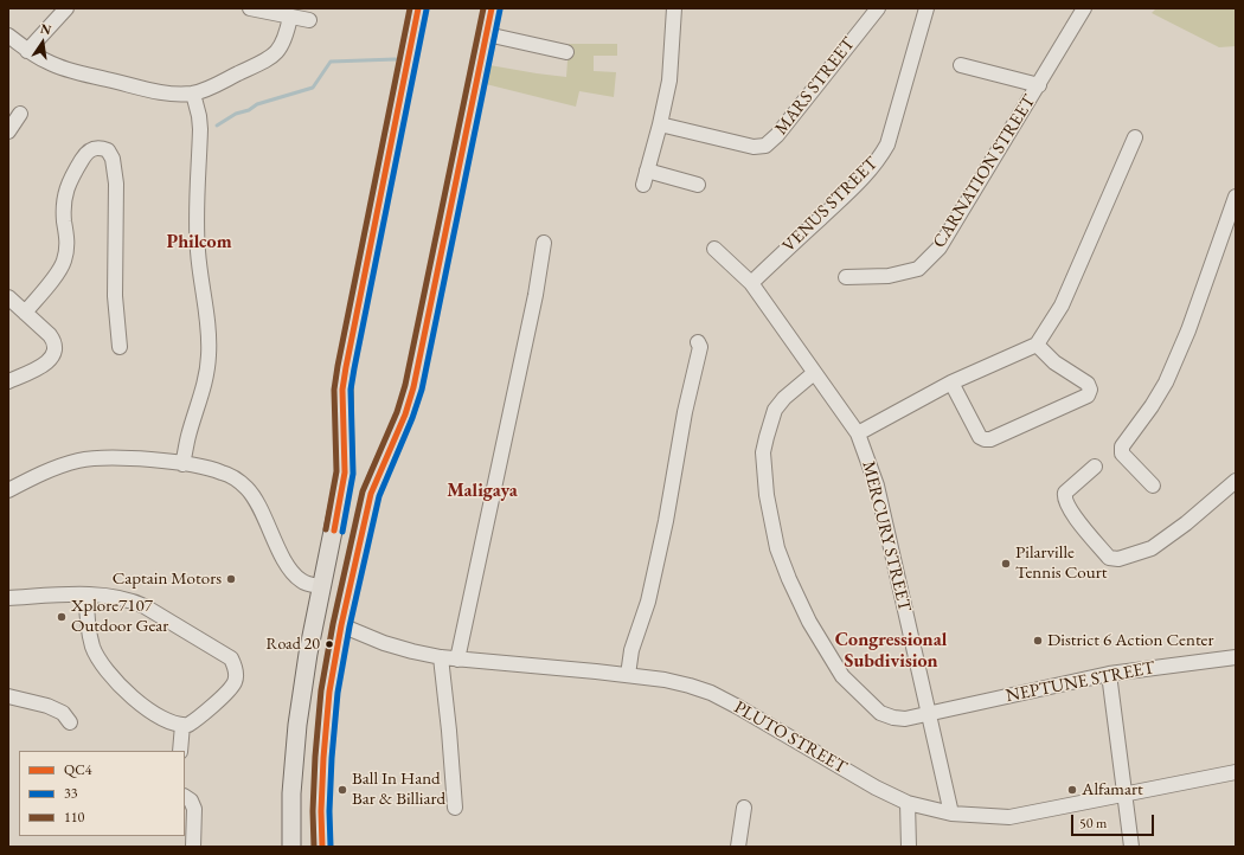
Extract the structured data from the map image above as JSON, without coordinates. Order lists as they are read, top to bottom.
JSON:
{
  "streets": {
    "street": [
      "MARS STREET",
      "CARNATION STREET",
      "VENUS STREET",
      "MERCURY STREET",
      "NEPTUNE STREET",
      "PLUTO STREET"
    ]
  },
  "crossings": [
    ["VENUS STREET", "MERCURY STREET"],
    ["MERCURY STREET", "NEPTUNE STREET"],
    ["MERCURY STREET", "PLUTO STREET"]
  ],
  "districts": ["Philcom", "Maligaya", "Congressional Subdivision"],
  "places": [
    "Pilarville Tennis Court",
    "Captain Motors",
    "Xplore7107 Outdoor Gear",
    "District 6 Action Center",
    "Road 20",
    "Ball In Hand Bar & Billiard",
    "Alfamart"
  ],
  "lines": ["transit line QC4", "transit line 110", "transit line 33"],
  "legend": ["QC4", "33", "110"],
  "scale_bar": "50 m",
  "north": "top"
}
